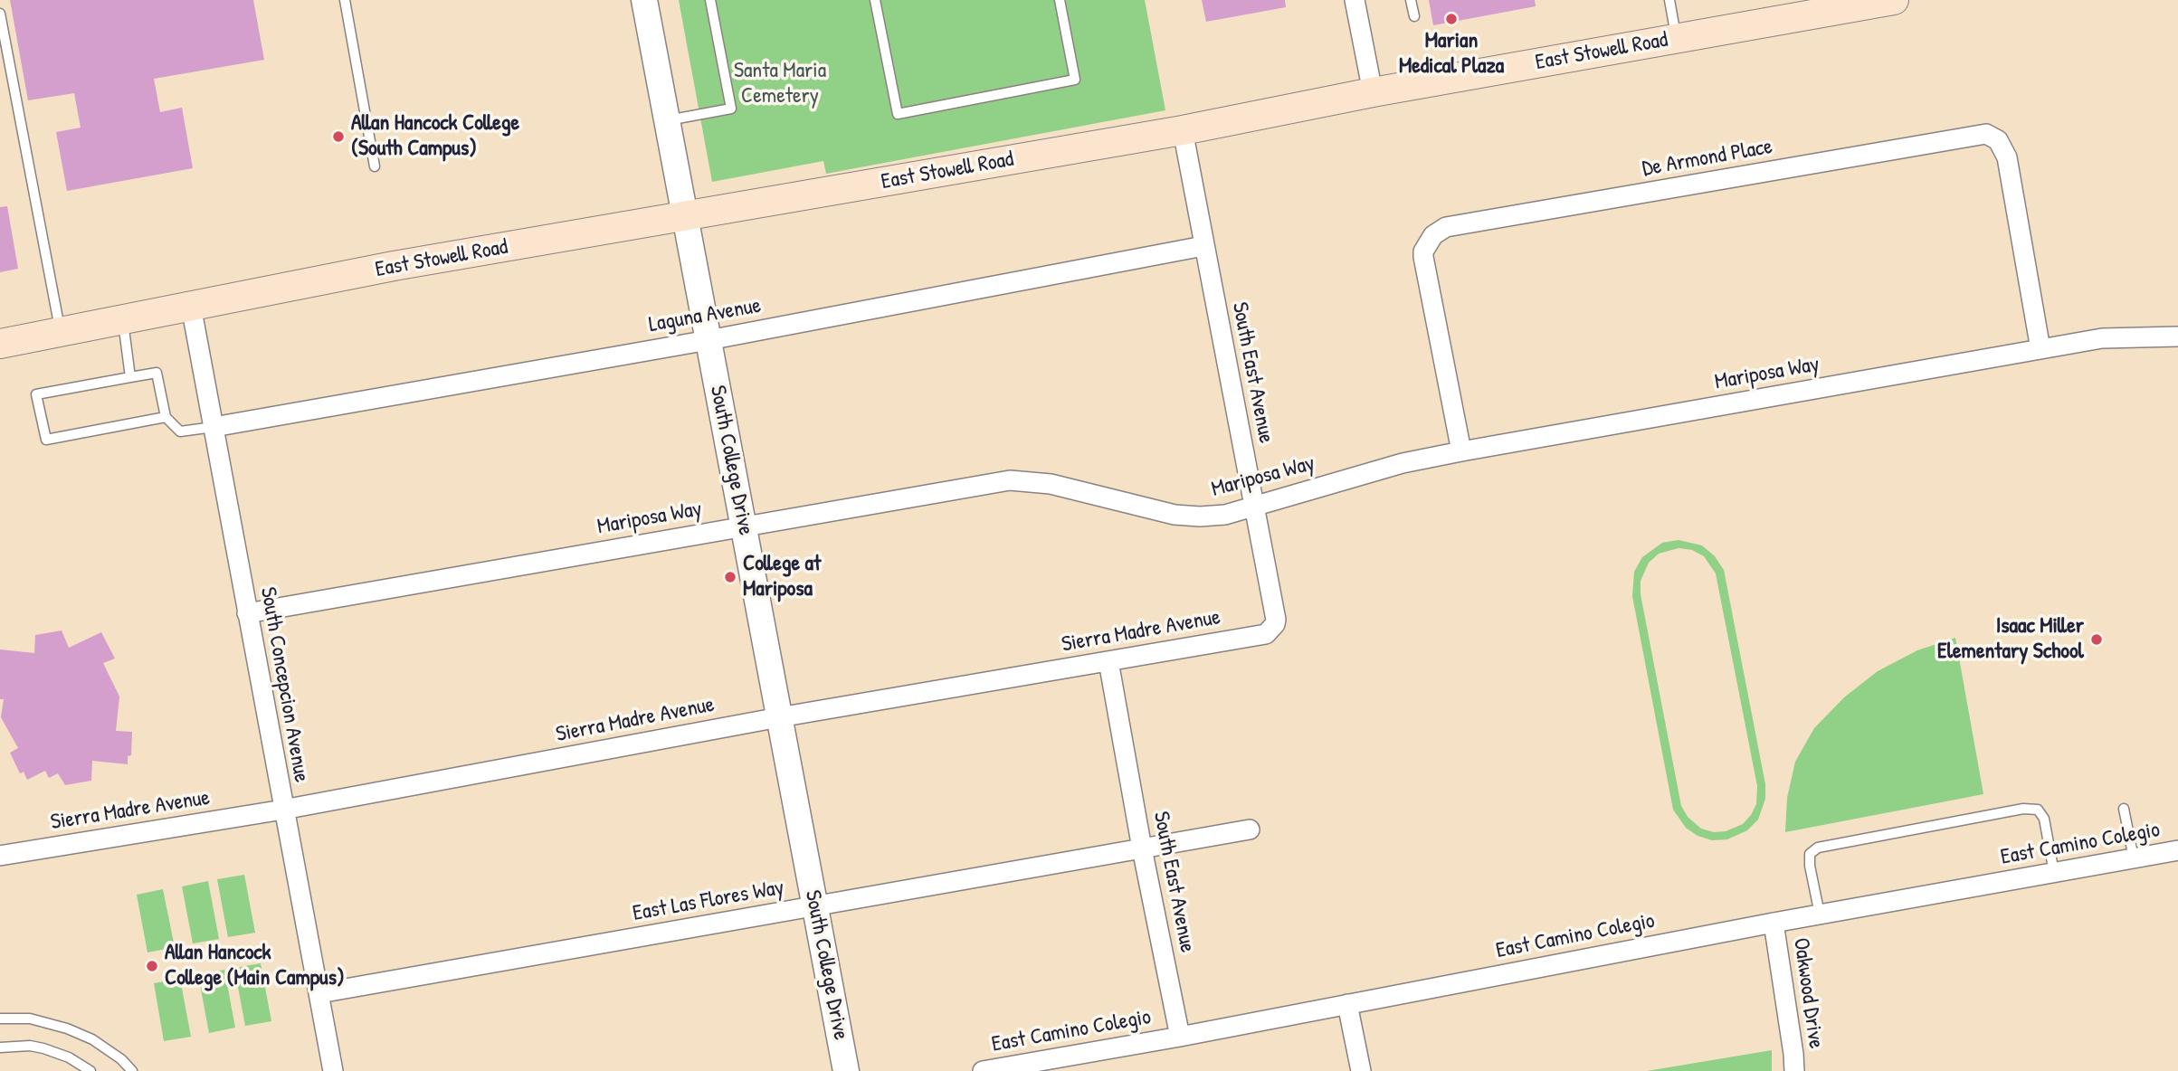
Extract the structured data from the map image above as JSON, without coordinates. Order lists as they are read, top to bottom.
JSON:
{
  "streets": {
    "main road": ["East Stowell Road"],
    "street": [
      "De Armond Place",
      "Laguna Avenue",
      "South East Avenue",
      "Mariposa Way",
      "South College Drive",
      "Sierra Madre Avenue",
      "South Concepcion Avenue",
      "East Camino Colegio",
      "East Las Flores Way",
      "Oakwood Drive"
    ]
  },
  "crossings": [
    ["East Stowell Road", "South East Avenue"],
    ["East Stowell Road", "South College Drive"],
    ["East Stowell Road", "South Concepcion Avenue"],
    ["De Armond Place", "Mariposa Way"],
    ["Laguna Avenue", "South East Avenue"],
    ["Laguna Avenue", "South College Drive"],
    ["Laguna Avenue", "South Concepcion Avenue"],
    ["South East Avenue", "Mariposa Way"],
    ["South East Avenue", "Sierra Madre Avenue"],
    ["South East Avenue", "East Camino Colegio"],
    ["South East Avenue", "East Las Flores Way"],
    ["Mariposa Way", "South College Drive"],
    ["Mariposa Way", "South Concepcion Avenue"],
    ["South College Drive", "Sierra Madre Avenue"],
    ["South College Drive", "East Las Flores Way"],
    ["Sierra Madre Avenue", "South Concepcion Avenue"],
    ["South Concepcion Avenue", "East Las Flores Way"],
    ["East Camino Colegio", "Oakwood Drive"]
  ],
  "parks": ["Santa Maria Cemetery"],
  "places": [
    "Marian Medical Plaza",
    "Allan Hancock College (South Campus)",
    "College at Mariposa",
    "Isaac Miller Elementary School",
    "Allan Hancock College (Main Campus)"
  ]
}
